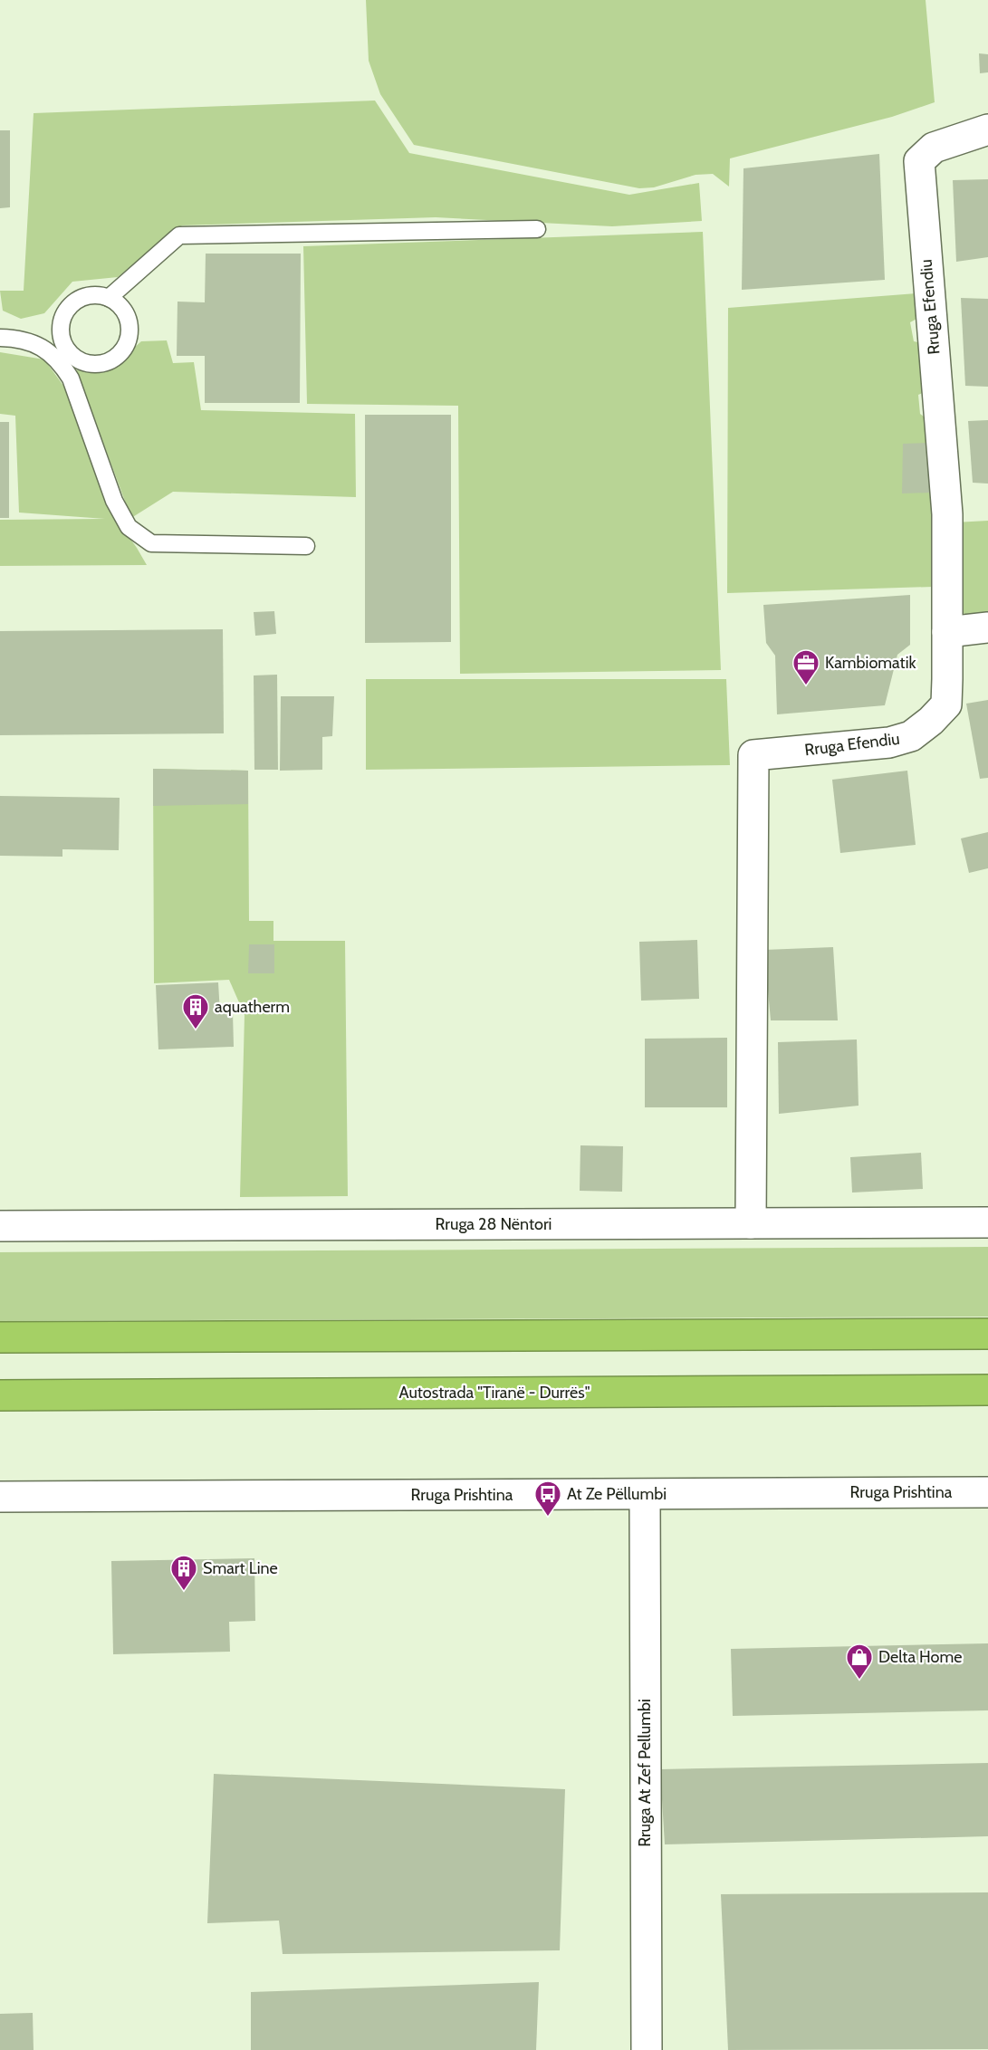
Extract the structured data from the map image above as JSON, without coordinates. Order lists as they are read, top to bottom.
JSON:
{
  "streets": {
    "highway": ["Autostrada \"Tiranë - Durrës\""],
    "main road": [
      "Rruga Efendiu",
      "Rruga 28 Nëntori",
      "Rruga Prishtina",
      "Rruga At Zef Pellumbi"
    ]
  },
  "crossings": [
    ["Rruga Efendiu", "Rruga 28 Nëntori"],
    ["Rruga Prishtina", "Rruga At Zef Pellumbi"]
  ],
  "places": {
    "office": ["Kambiomatik"],
    "building": ["aquatherm", "Smart Line"],
    "bus stop": ["At Ze Pëllumbi"],
    "shop": ["Delta Home"]
  }
}
